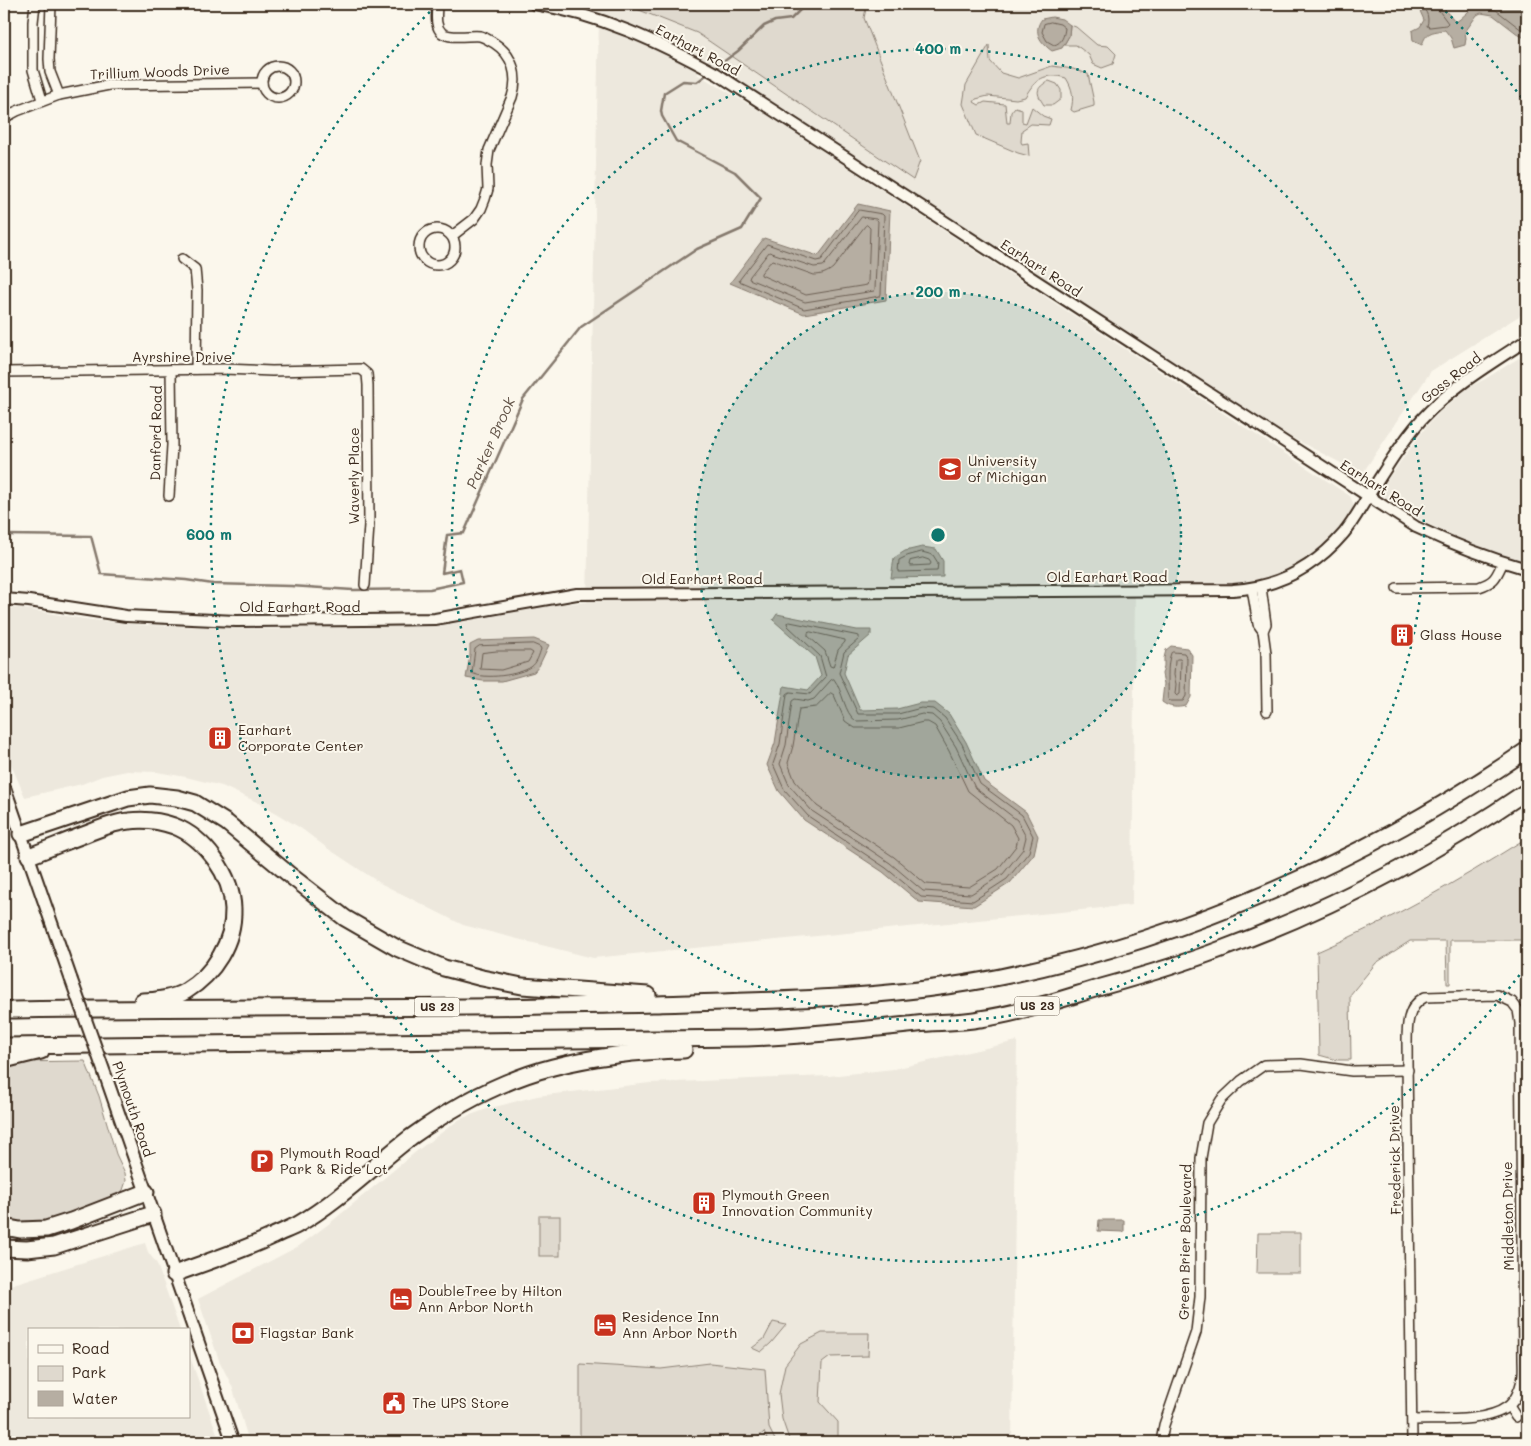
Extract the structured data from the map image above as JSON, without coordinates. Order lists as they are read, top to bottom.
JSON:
{
  "streets": {
    "highway": ["US 23"],
    "main road": ["Plymouth Road"],
    "street": [
      "Earhart Road",
      "Trillium Woods Drive",
      "Ayrshire Drive",
      "Goss Road",
      "Danford Road",
      "Waverly Place",
      "Old Earhart Road",
      "Frederick Drive",
      "Middleton Drive",
      "Green Brier Boulevard"
    ]
  },
  "crossings": [
    ["Earhart Road", "Goss Road"],
    ["Earhart Road", "Old Earhart Road"],
    ["Ayrshire Drive", "Danford Road"],
    ["Ayrshire Drive", "Waverly Place"],
    ["Goss Road", "Old Earhart Road"],
    ["Frederick Drive", "Middleton Drive"],
    ["Frederick Drive", "Green Brier Boulevard"]
  ],
  "water": ["Parker Brook"],
  "places": {
    "school or university": ["University of Michigan"],
    "building": ["Glass House", "Earhart Corporate Center", "Plymouth Green Innovation Community"],
    "parking": ["Plymouth Road Park & Ride Lot"],
    "hotel": ["DoubleTree by Hilton Ann Arbor North", "Residence Inn Ann Arbor North"],
    "bank": ["Flagstar Bank"],
    "public building": ["The UPS Store"]
  },
  "legend": ["Road", "Park", "Water"],
  "rings": ["400 m", "200 m", "600 m"]
}
